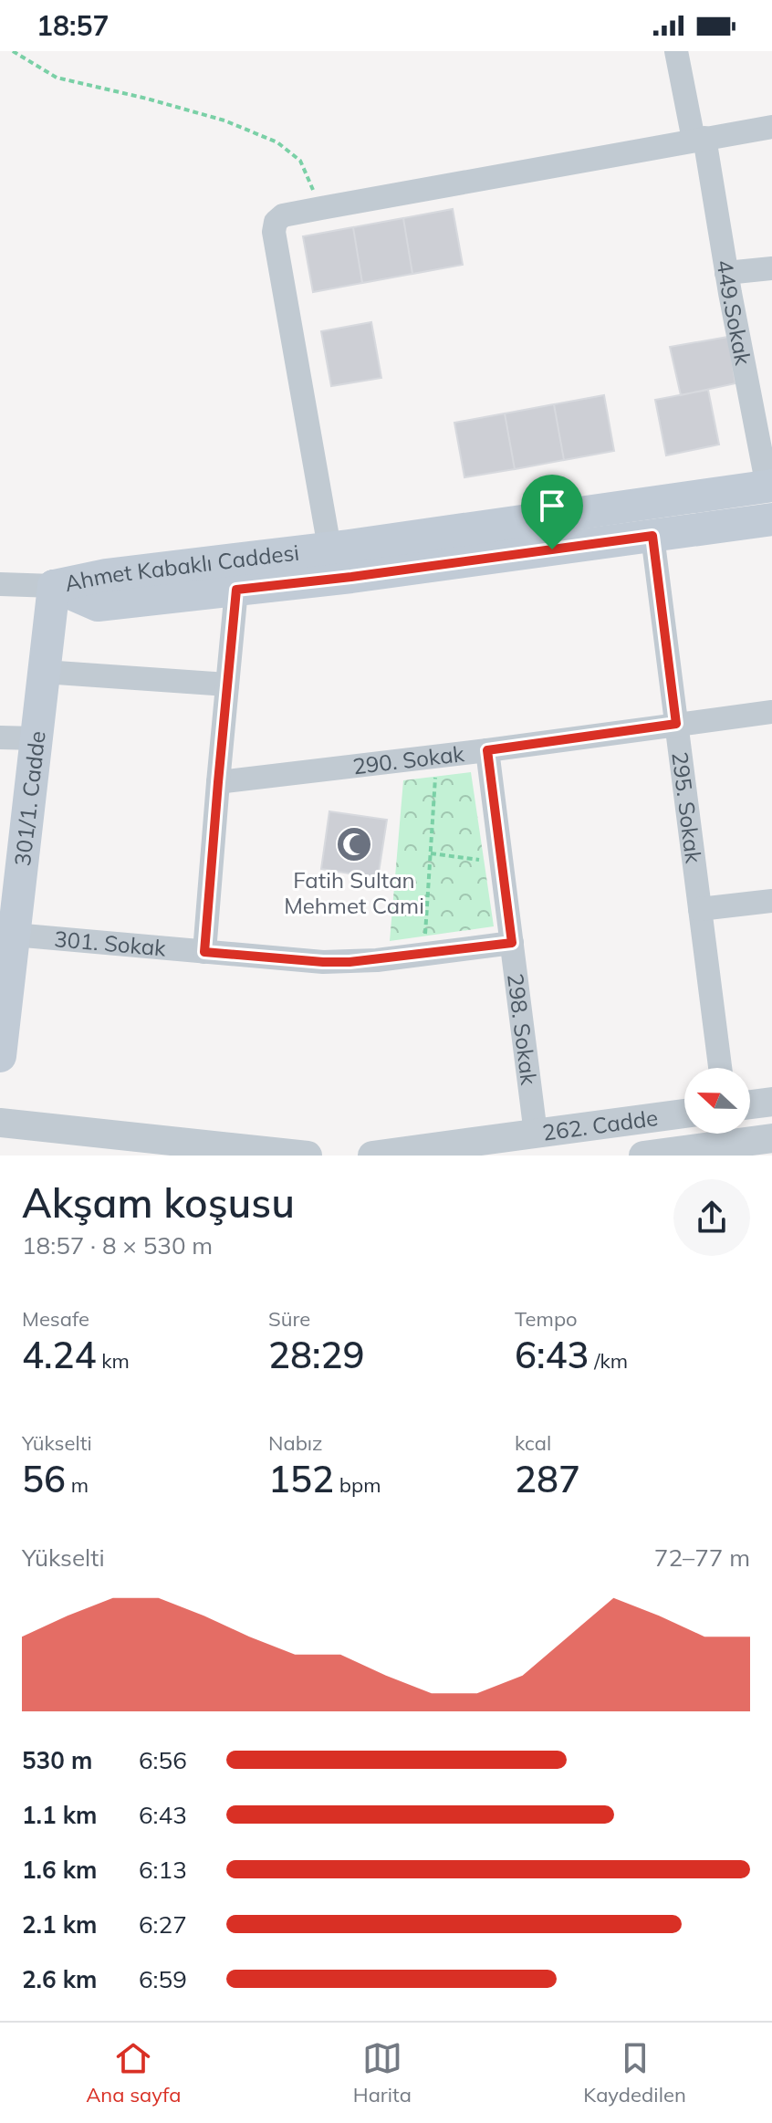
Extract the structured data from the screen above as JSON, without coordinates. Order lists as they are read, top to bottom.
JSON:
{
  "streets": {
    "main road": ["Ahmet Kabaklı Caddesi", "301/1. Cadde"],
    "street": [
      "449.Sokak",
      "290. Sokak",
      "295. Sokak",
      "301. Sokak",
      "298. Sokak",
      "262. Cadde"
    ]
  },
  "crossings": [
    ["449.Sokak", "Ahmet Kabaklı Caddesi"],
    ["Ahmet Kabaklı Caddesi", "301/1. Cadde"],
    ["Ahmet Kabaklı Caddesi", "295. Sokak"],
    ["290. Sokak", "295. Sokak"],
    ["290. Sokak", "298. Sokak"],
    ["301/1. Cadde", "301. Sokak"],
    ["301. Sokak", "298. Sokak"],
    ["298. Sokak", "262. Cadde"]
  ],
  "places": {
    "mosque": ["Fatih Sultan Mehmet Cami"]
  },
  "north": "left",
  "page": {
    "status": "18:57",
    "heading": ["Akşam koşusu", "18:57 · 8 × 530 m"],
    "stats": [
      ["Mesafe", "4.24 km"],
      ["Süre", "28:29"],
      ["Tempo", "6:43 /km"],
      ["Yükselti", "56 m"],
      ["Nabız", "152 bpm"],
      ["kcal", "287"]
    ],
    "chart": ["Yükselti", "72–77 m"],
    "list": [
      {
        "name": "530 m",
        "note": "6:56"
      },
      {
        "name": "1.1 km",
        "note": "6:43"
      },
      {
        "name": "1.6 km",
        "note": "6:13"
      },
      {
        "name": "2.1 km",
        "note": "6:27"
      },
      {
        "name": "2.6 km",
        "note": "6:59"
      }
    ],
    "tabs": ["Ana sayfa", "Harita", "Kaydedilen"]
  }
}
